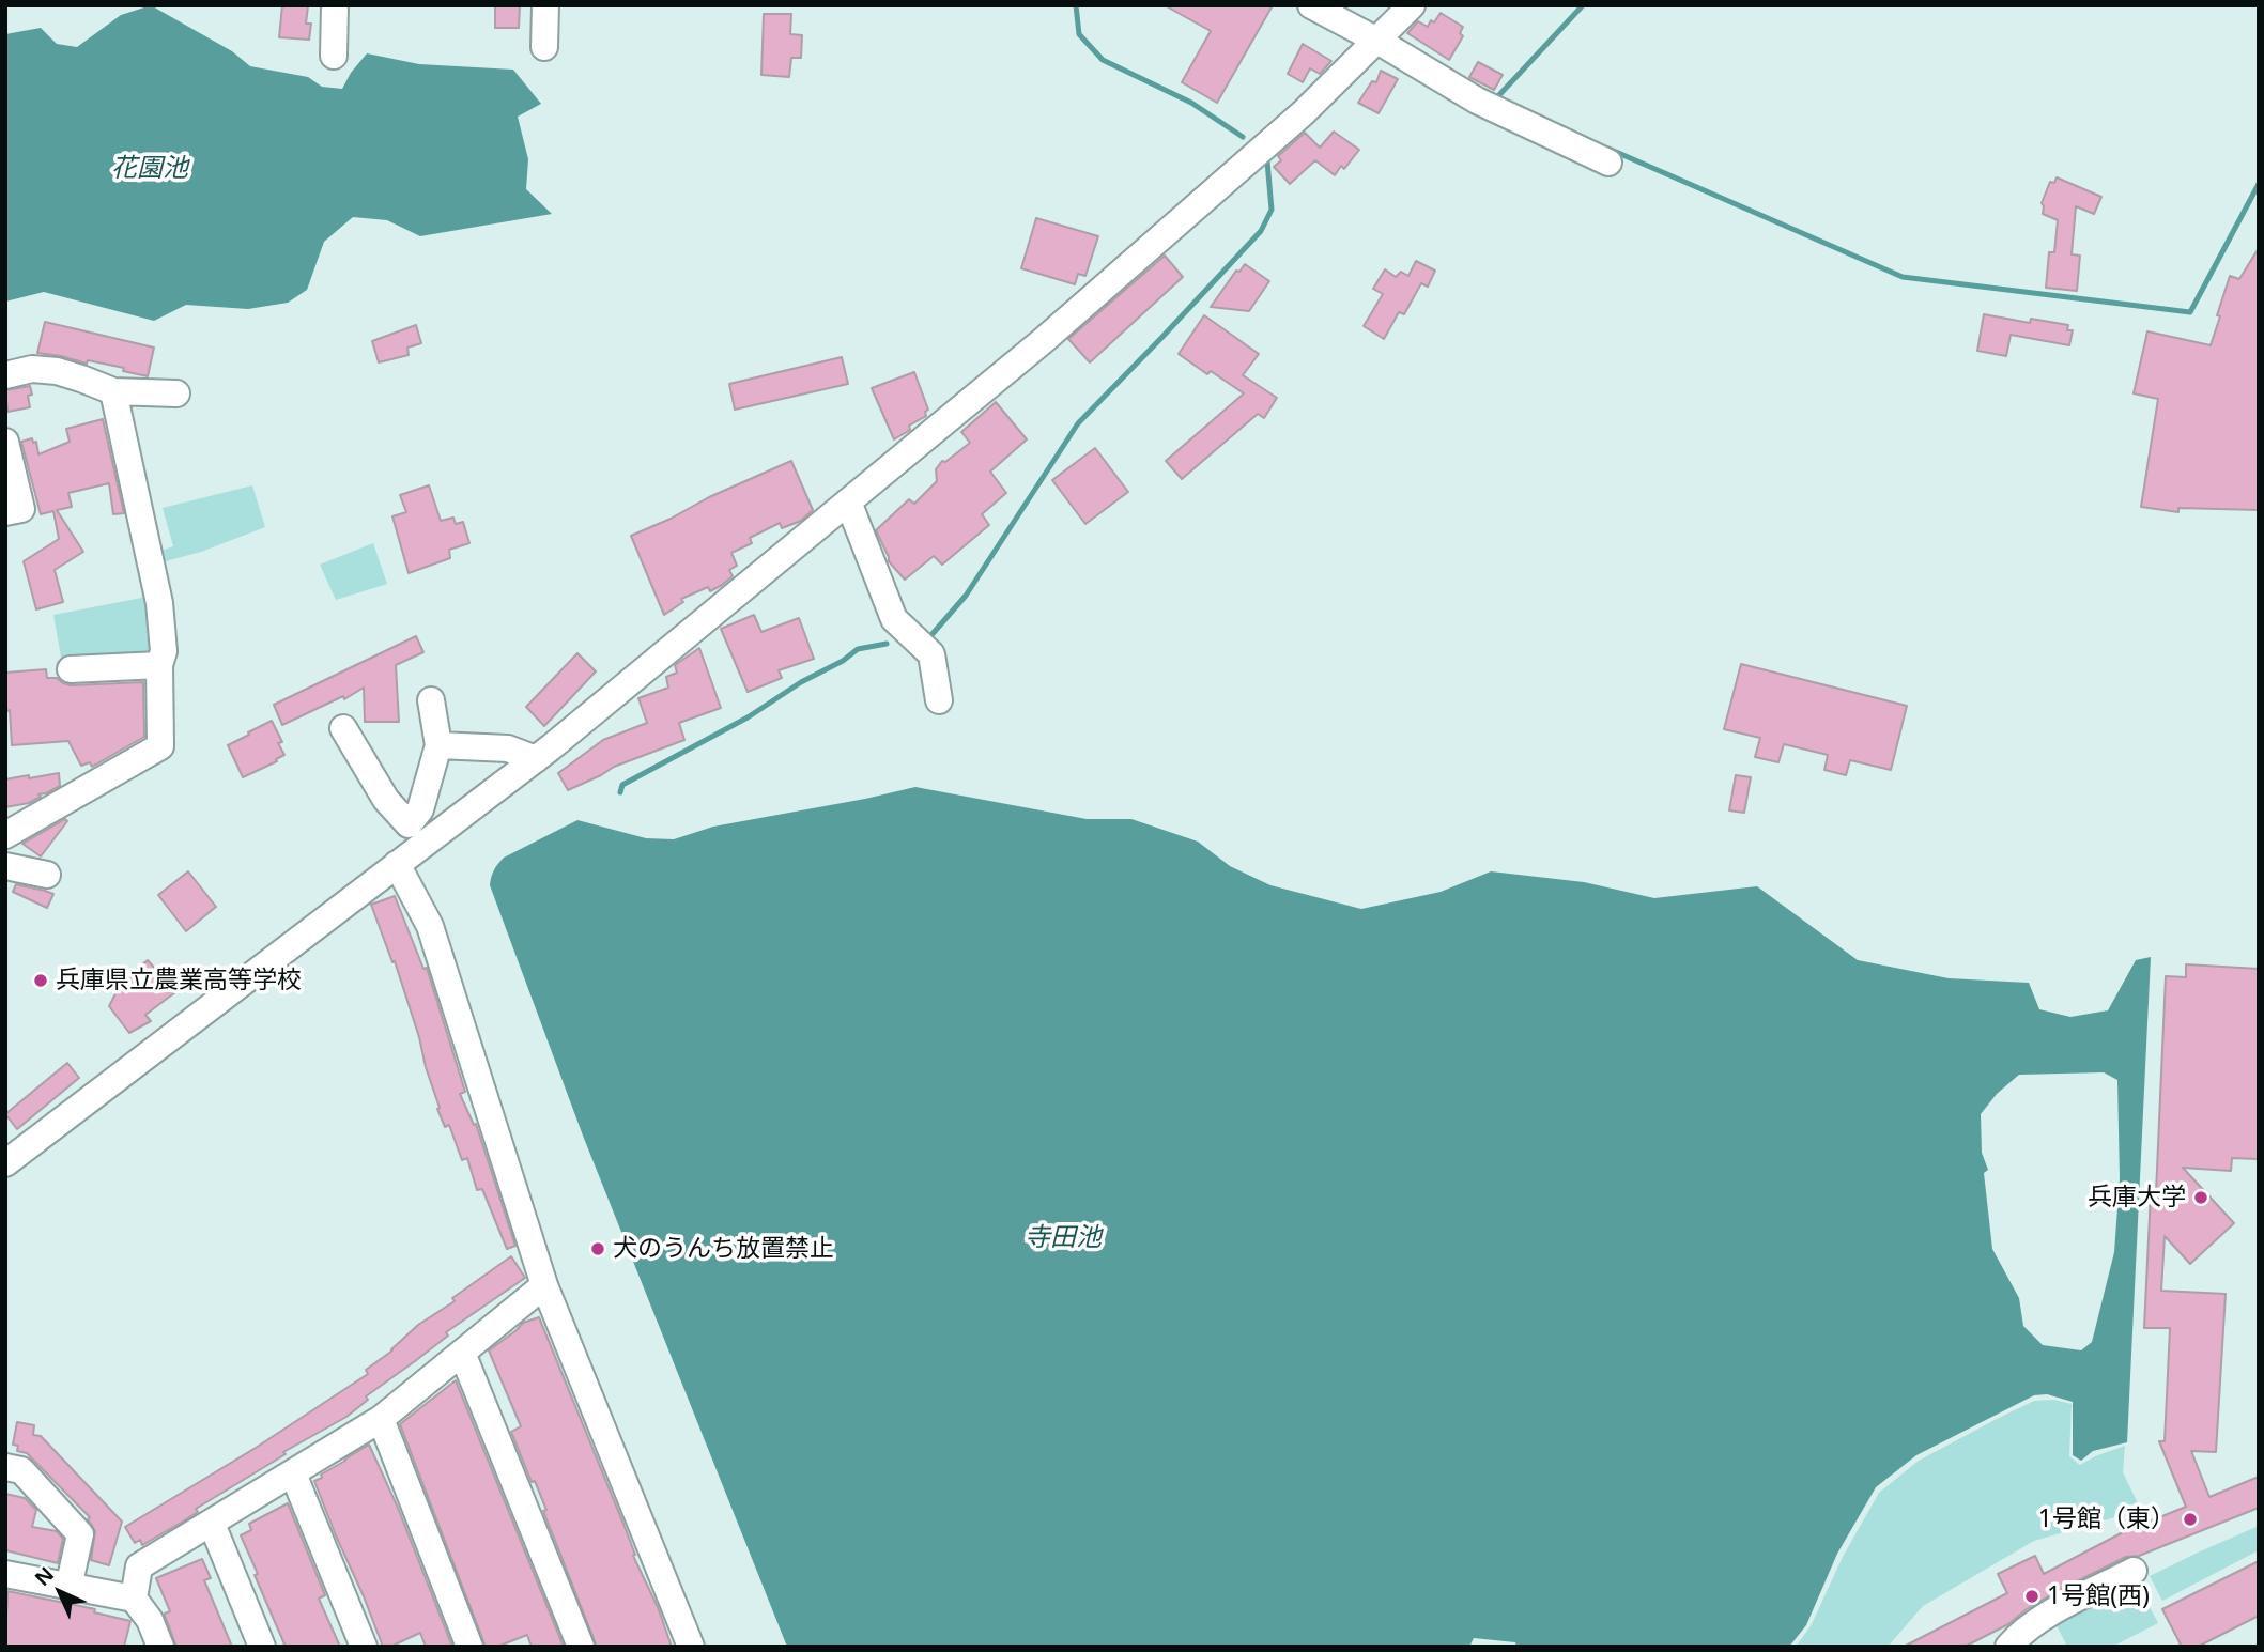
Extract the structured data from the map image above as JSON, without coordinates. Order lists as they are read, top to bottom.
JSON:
{
  "water": ["花園池", "寺田池"],
  "places": [
    "兵庫県立農業高等学校",
    "兵庫大学",
    "犬のうんち放置禁止",
    "1号館（東）",
    "1号館(西)"
  ],
  "north": "top left"
}
